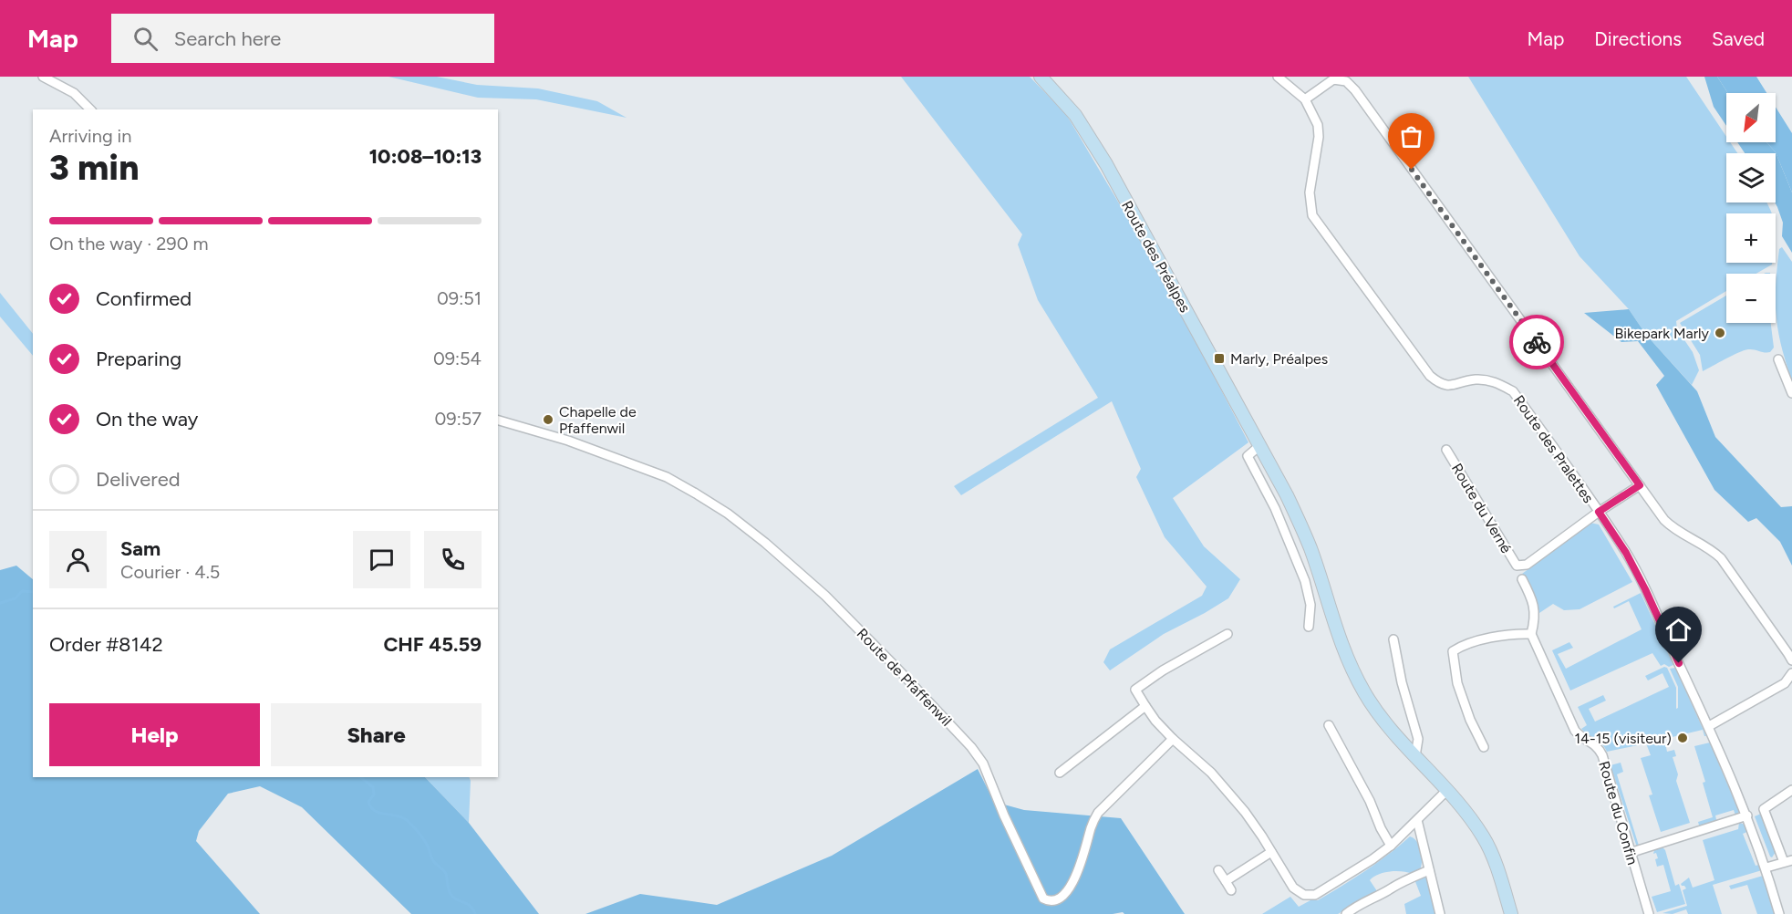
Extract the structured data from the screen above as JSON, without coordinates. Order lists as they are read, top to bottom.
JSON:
{
  "streets": {
    "main road": ["Route des Préalpes"],
    "street": [
      "Route des Pralettes",
      "Route du Verné",
      "Route de Pfaffenwil",
      "Route du Confin"
    ]
  },
  "crossings": [
    ["Route des Pralettes", "Route du Verné"]
  ],
  "places": {
    "other": ["Bikepark Marly", "Chapelle de Pfaffenwil", "14-15 (visiteur)"],
    "transit": ["Marly, Préalpes"]
  },
  "north": "bottom left",
  "page": {
    "header": "Map",
    "search": "Search here",
    "nav": ["Map", "Directions", "Saved"],
    "map_buttons": ["+", "−"],
    "heading": ["3 min", "Arriving in", "10:08–10:13"],
    "panel": [
      "Sam",
      "Courier · 4.5",
      "Order #8142",
      "CHF 45.59"
    ],
    "bar": "On the way · 290 m",
    "list": [
      ["Confirmed", "09:51"],
      ["Preparing", "09:54"],
      ["On the way", "09:57"],
      "Delivered"
    ],
    "buttons": ["Help", "Share"]
  }
}
